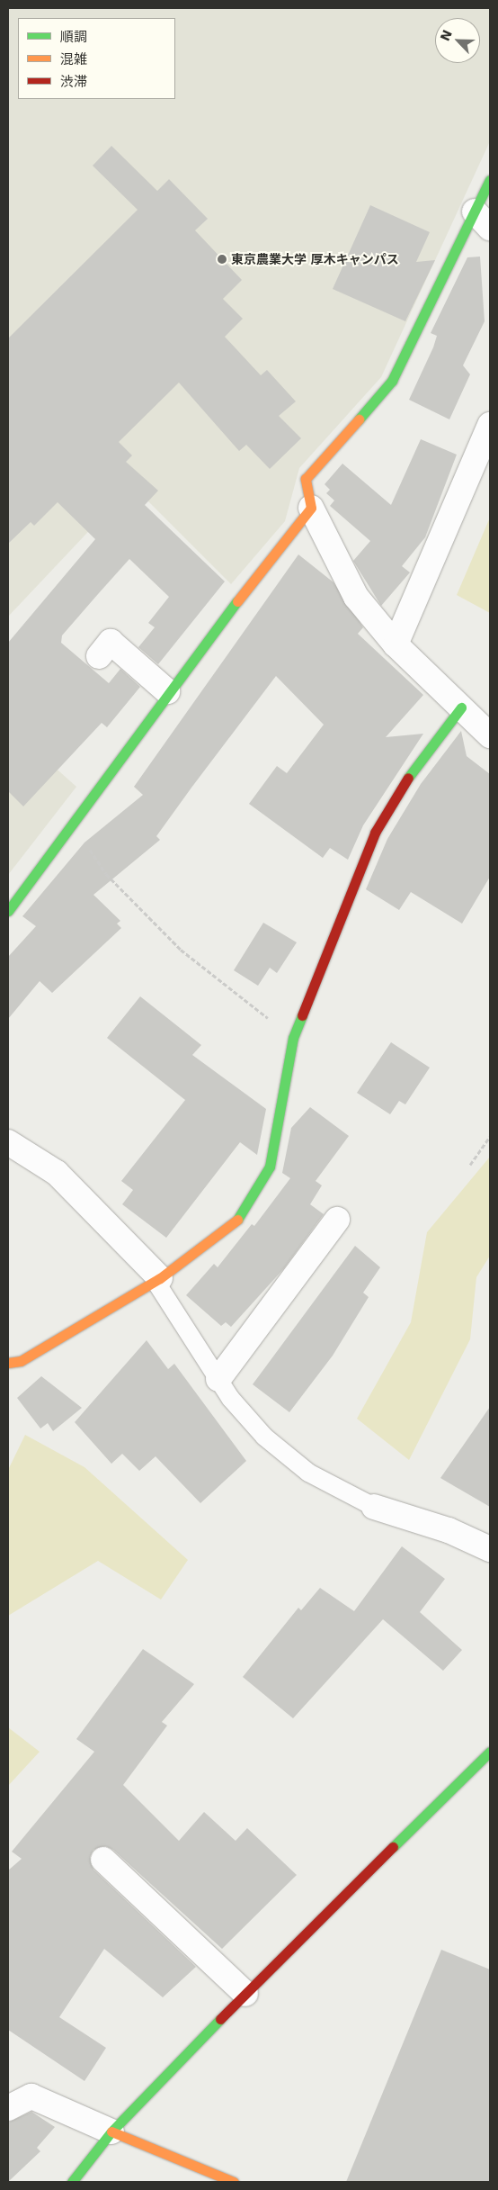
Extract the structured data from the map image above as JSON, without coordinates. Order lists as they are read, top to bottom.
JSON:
{
  "places": ["東京農業大学 厚木キャンパス"],
  "legend": ["順調", "混雑", "渋滞"],
  "north": "top left"
}
